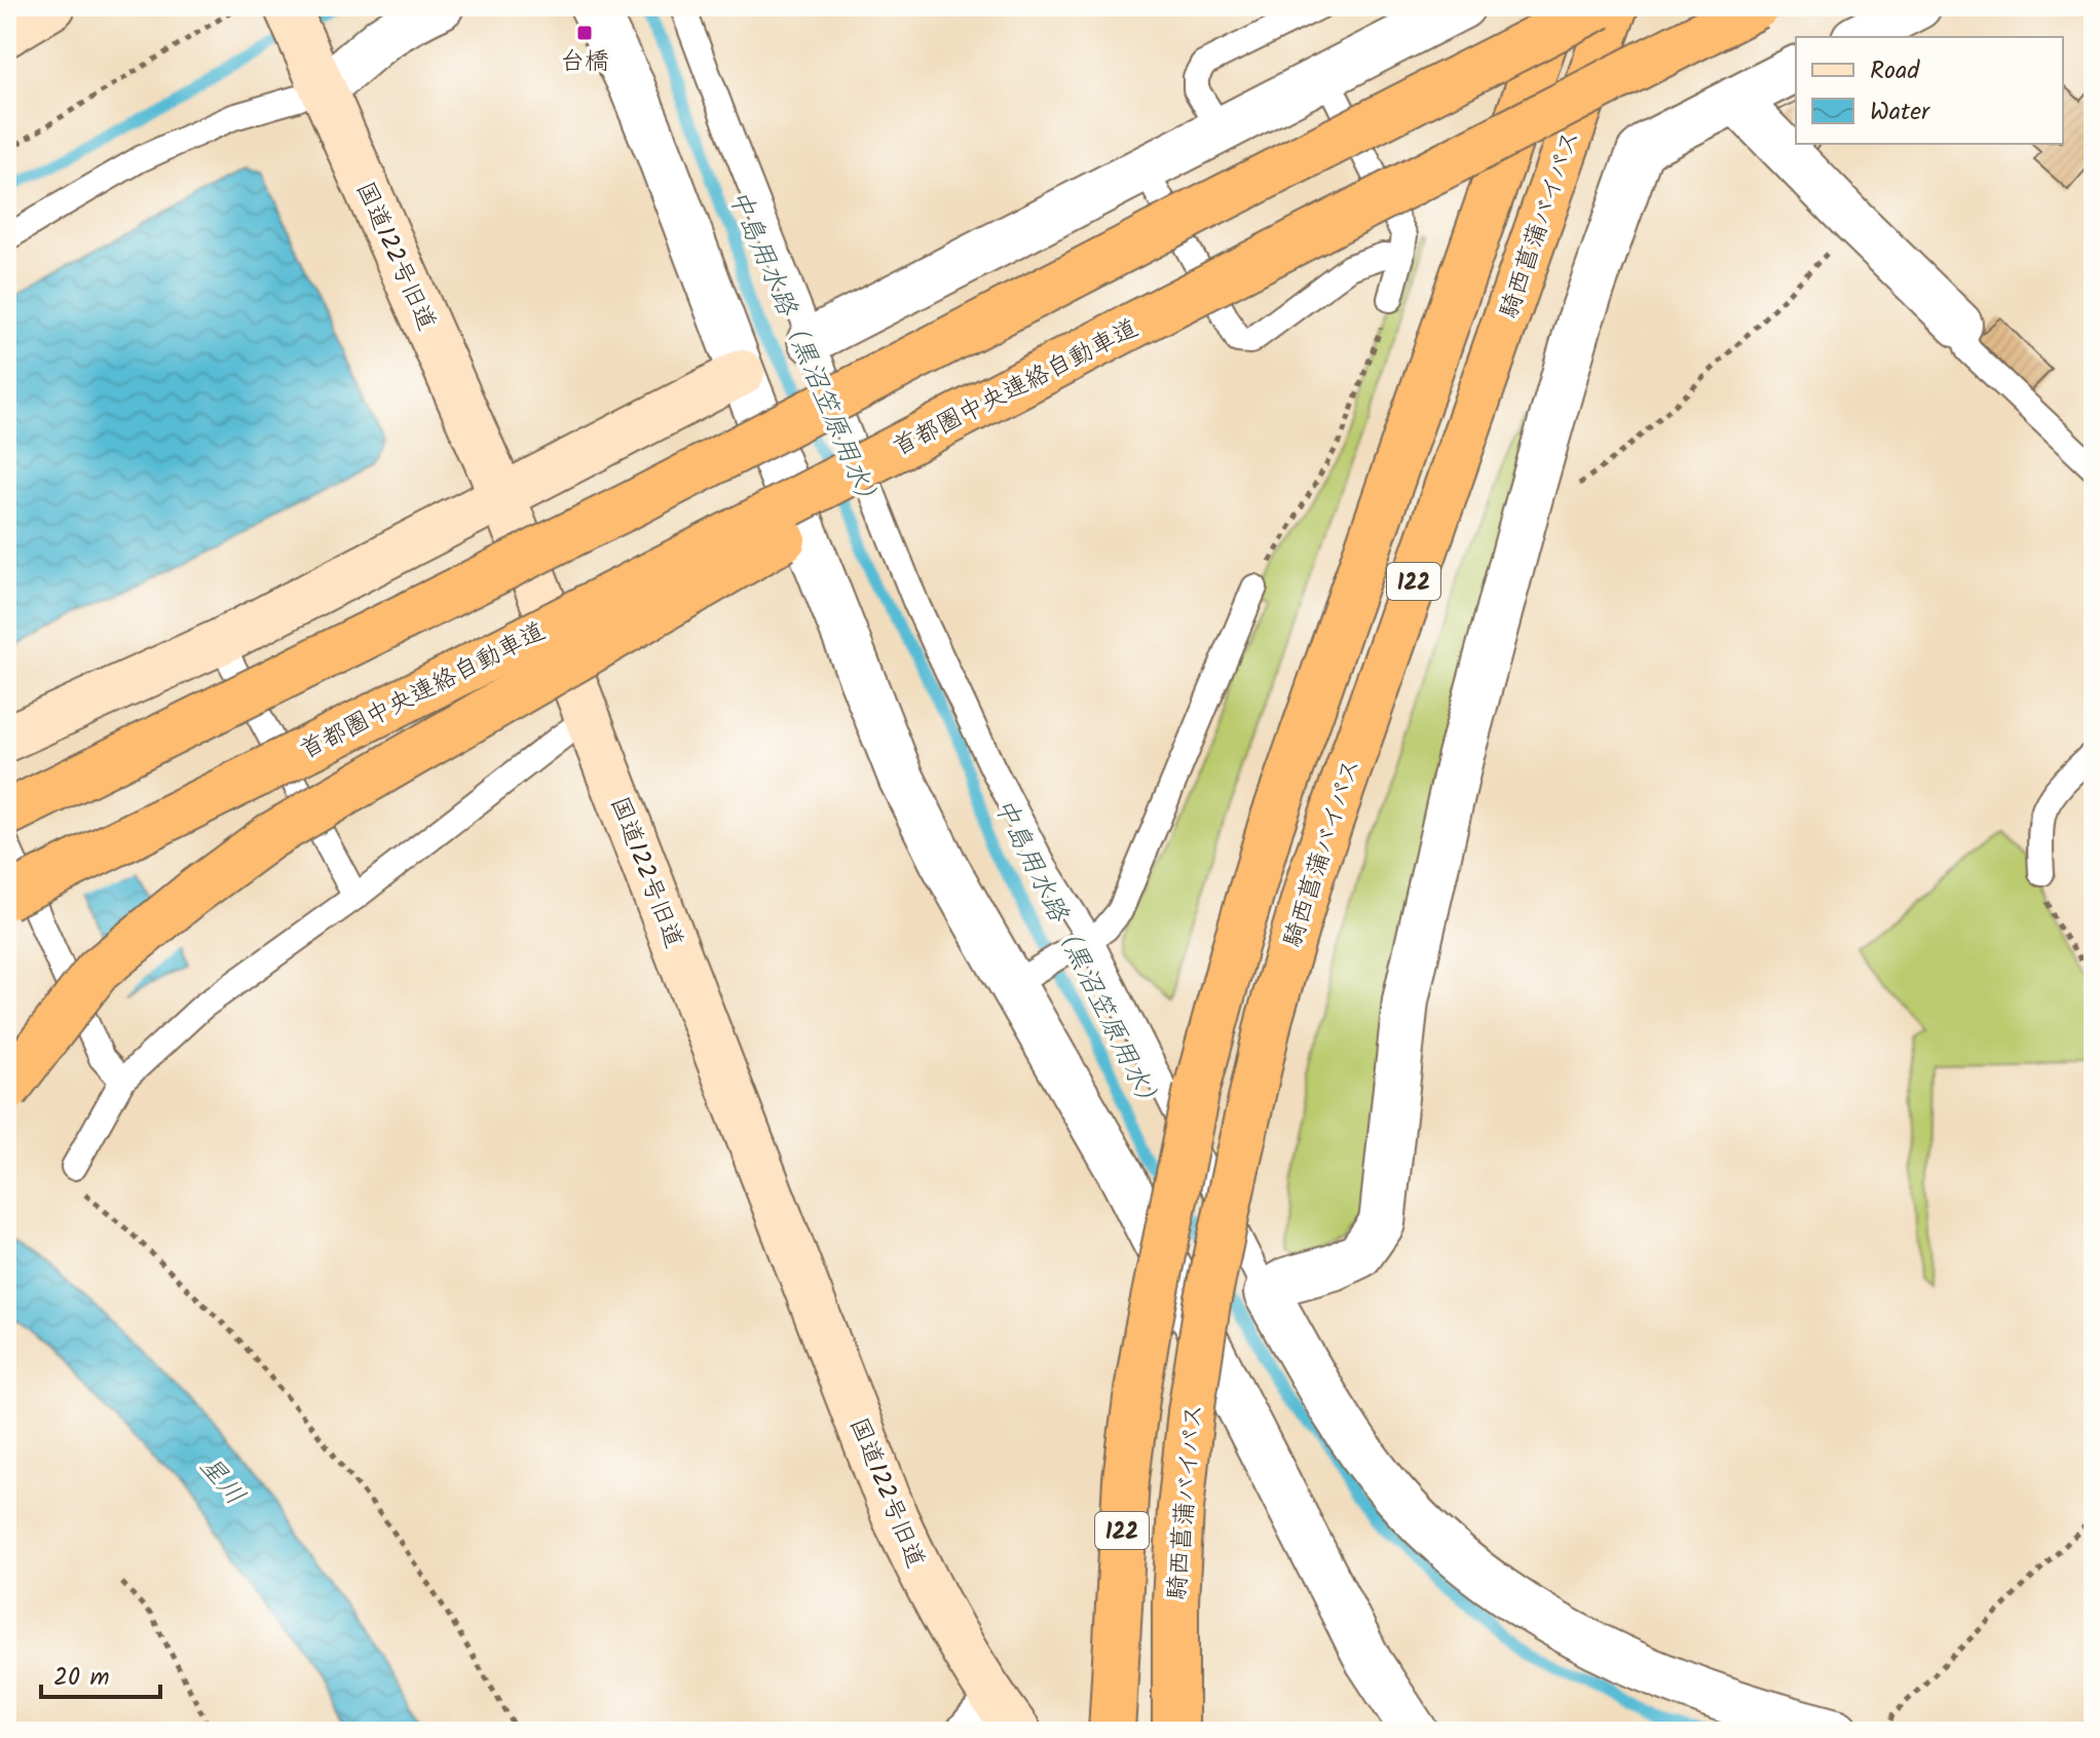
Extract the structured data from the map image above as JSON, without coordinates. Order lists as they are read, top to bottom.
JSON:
{
  "streets": {
    "highway": ["騎西菖蒲バイパス", "首都圏中央連絡自動車道", "122"],
    "street": ["国道122号旧道"]
  },
  "water": ["中島用水路（黒沼笠原用水）", "星川"],
  "places": {
    "transit": ["台橋"]
  },
  "legend": ["Road", "Water"],
  "scale_bar": "20 m"
}
